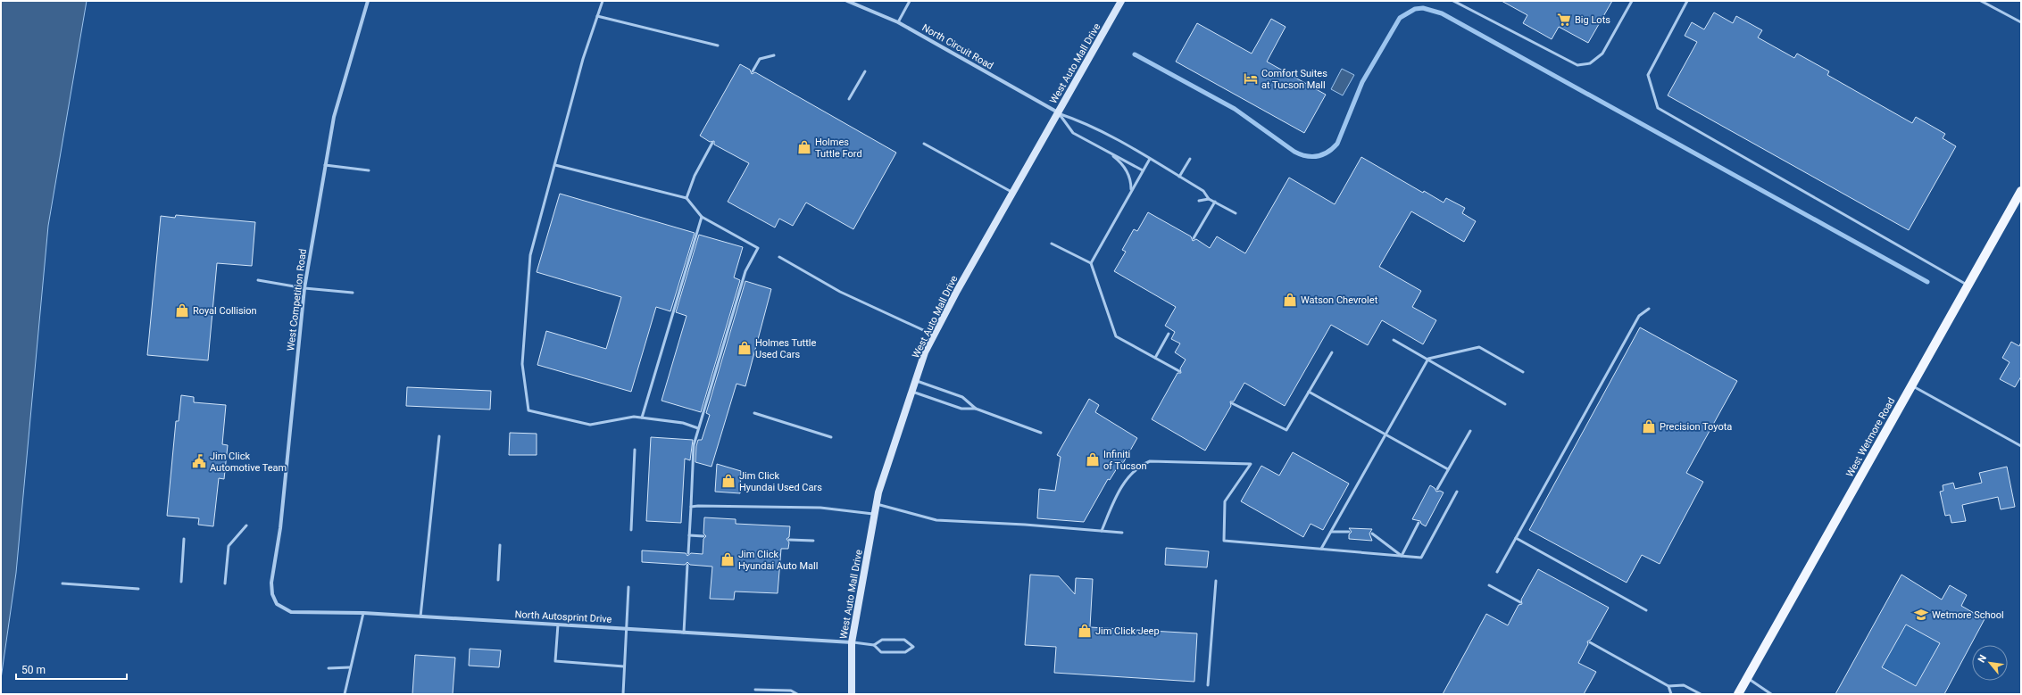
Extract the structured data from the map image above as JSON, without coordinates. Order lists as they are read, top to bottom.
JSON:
{
  "streets": {
    "main road": ["West Wetmore Road"],
    "street": [
      "North Circuit Road",
      "West Auto Mall Drive",
      "West Competition Road",
      "North Autosprint Drive"
    ]
  },
  "crossings": [
    ["North Circuit Road", "West Auto Mall Drive"],
    ["West Auto Mall Drive", "North Autosprint Drive"],
    ["West Competition Road", "North Autosprint Drive"]
  ],
  "places": {
    "supermarket": ["Big Lots"],
    "hotel": ["Comfort Suites at Tucson Mall"],
    "shop": [
      "Holmes Tuttle Ford",
      "Watson Chevrolet",
      "Royal Collision",
      "Holmes Tuttle Used Cars",
      "Precision Toyota",
      "Infiniti of Tucson",
      "Jim Click Hyundai Used Cars",
      "Jim Click Hyundai Auto Mall",
      "Jim Click Jeep"
    ],
    "public building": ["Jim Click Automotive Team"],
    "school or university": ["Wetmore School"]
  },
  "scale_bar": "50 m",
  "north": "top left"
}
